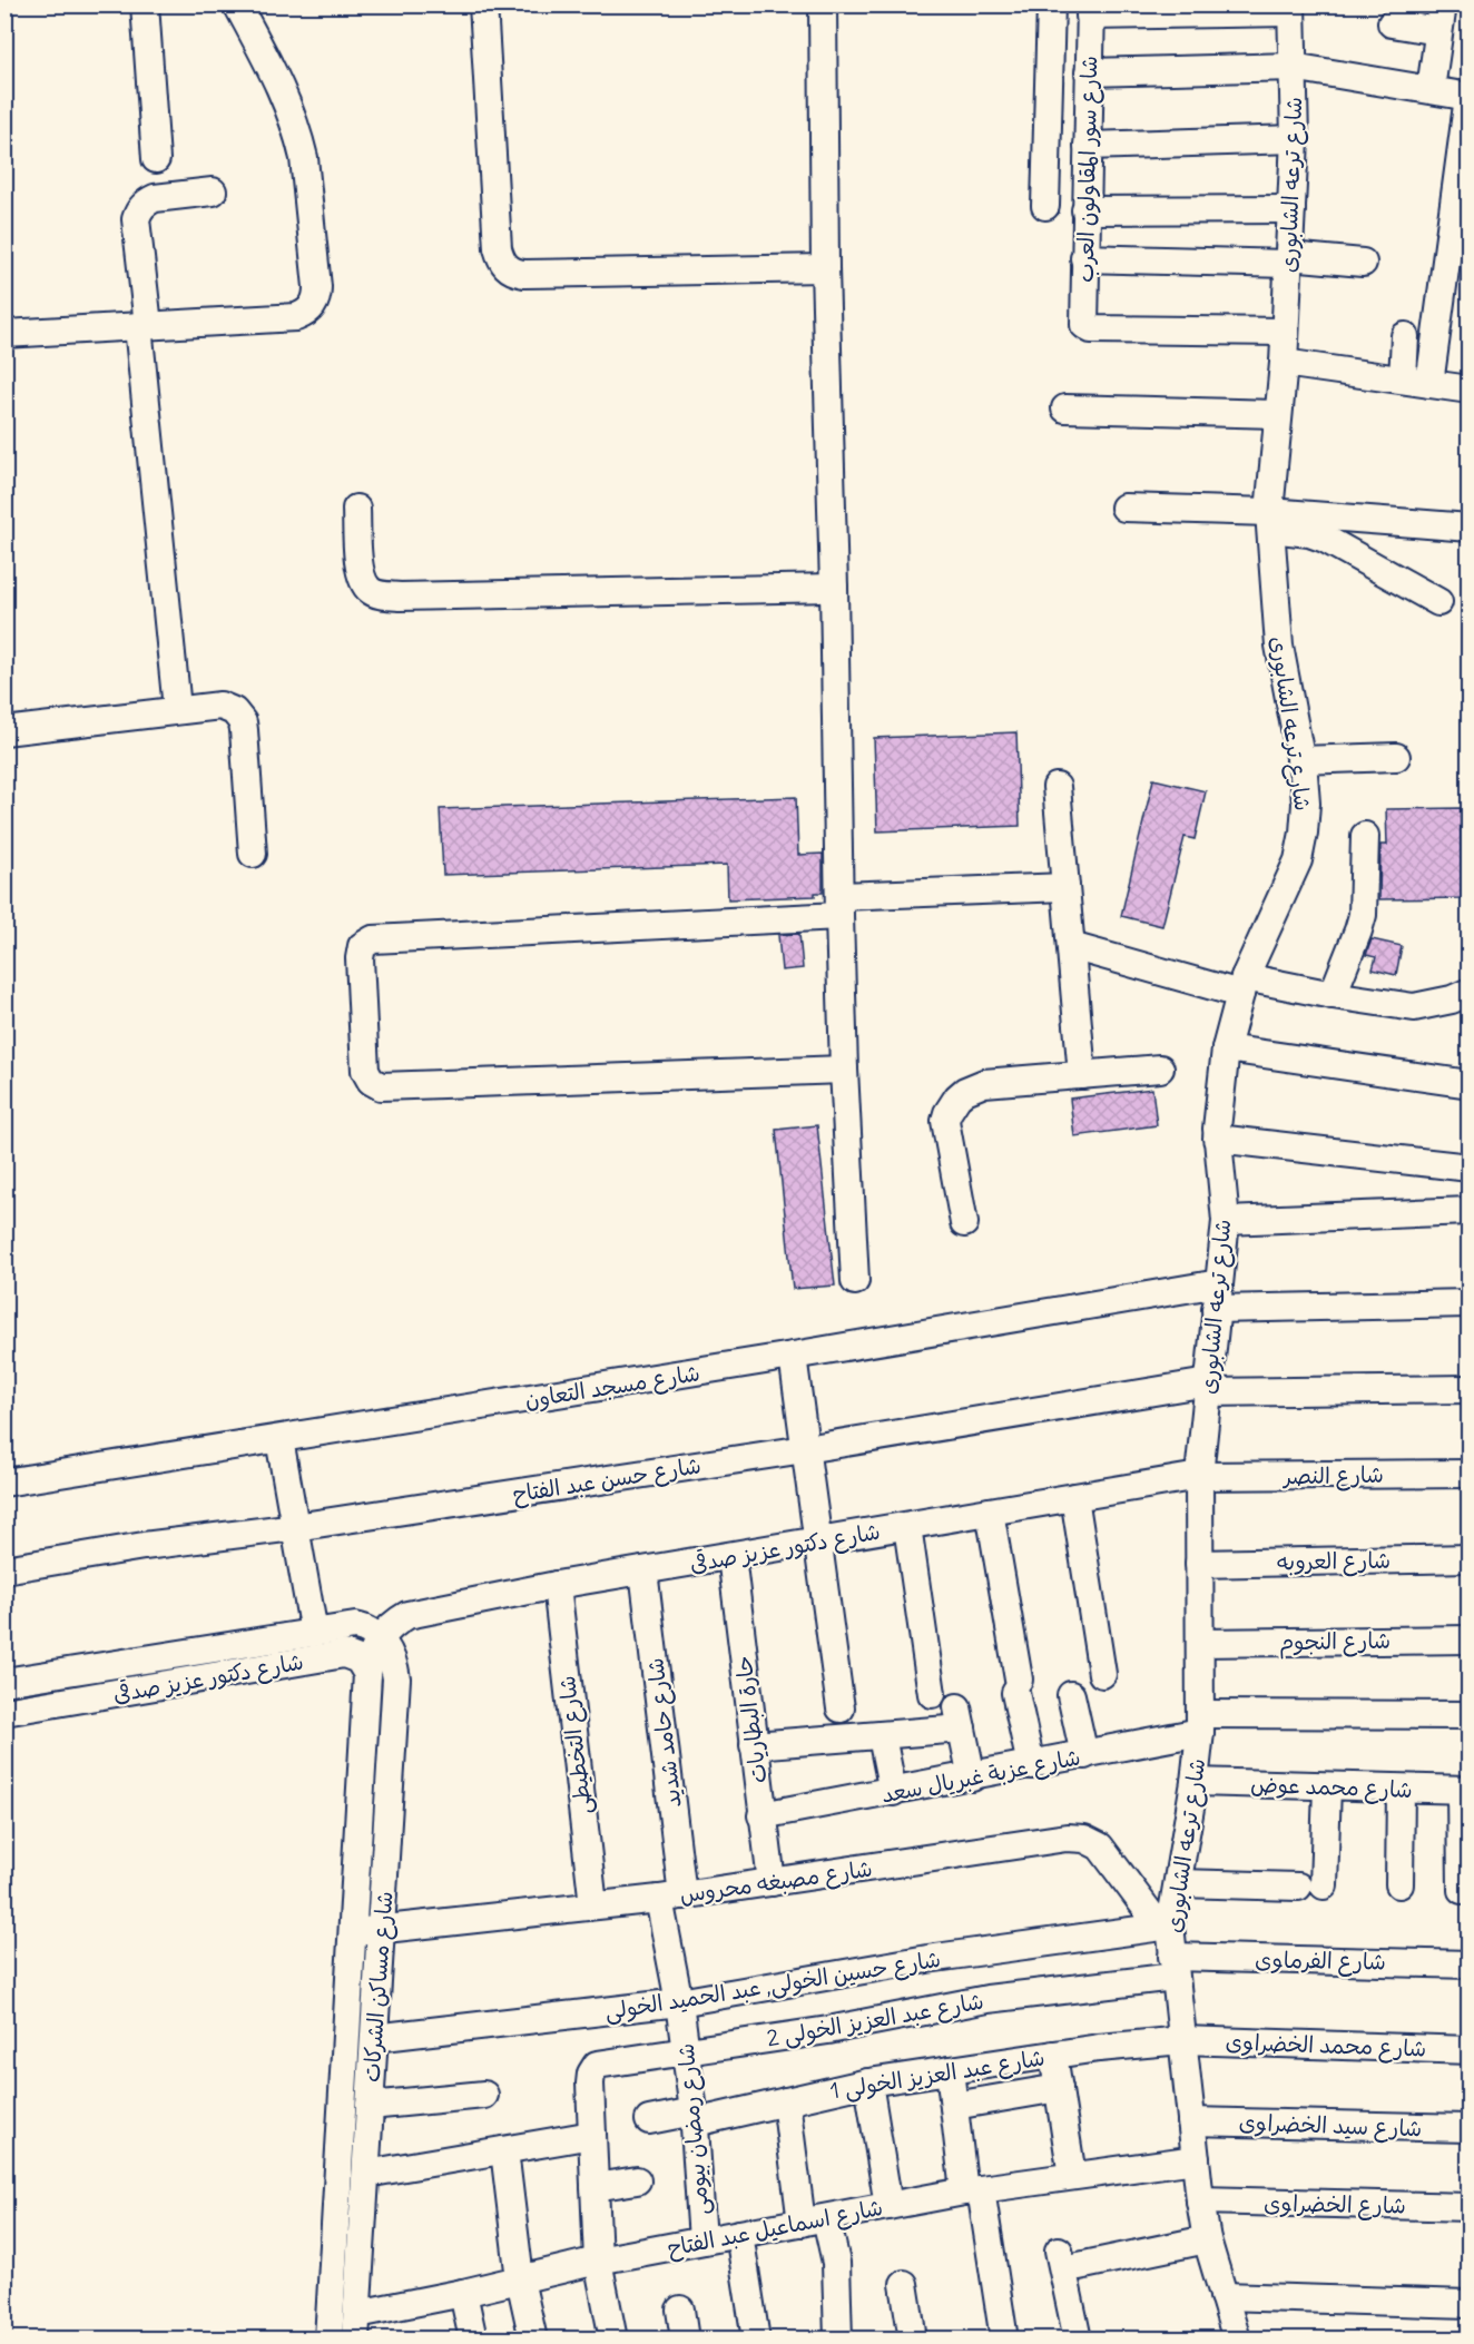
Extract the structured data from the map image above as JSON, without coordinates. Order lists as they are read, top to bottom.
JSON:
{
  "streets": {
    "street": [
      "شارع سور المقاولون العرب",
      "شارع ترعه الشابورى",
      "شارع مسجد التعاون",
      "شارع النصر",
      "شارع حسن عبد الفتاح",
      "شارع دكتور عزيز صدقى",
      "شارع العروبه",
      "شارع النجوم",
      "حارة البطاريات",
      "شارع حامد شديد",
      "شارع التخطيطى",
      "شارع عزبة غبريال سعد",
      "شارع محمد عوض",
      "شارع مصبغه محروس",
      "شارع الفرماوى",
      "شارع حسين الخولى, عبد الحميد الخولى",
      "شارع مساكن الشركات",
      "شارع عبد العزيز الخولى 2",
      "شارع محمد الخضراوى",
      "شارع عبد العزيز الخولى 1",
      "شارع سيد الخضراوى",
      "شارع رمضان بيومى",
      "شارع الخضراوى",
      "شارع اسماعيل عبد الفتاح"
    ]
  },
  "crossings": [
    ["شارع سور المقاولون العرب", "شارع ترعه الشابورى"],
    ["شارع ترعه الشابورى", "شارع مسجد التعاون"],
    ["شارع ترعه الشابورى", "شارع النصر"],
    ["شارع ترعه الشابورى", "شارع حسن عبد الفتاح"],
    ["شارع ترعه الشابورى", "شارع دكتور عزيز صدقى"],
    ["شارع ترعه الشابورى", "شارع العروبه"],
    ["شارع ترعه الشابورى", "شارع النجوم"],
    ["شارع ترعه الشابورى", "شارع عزبة غبريال سعد"],
    ["شارع ترعه الشابورى", "شارع محمد عوض"],
    ["شارع ترعه الشابورى", "شارع مصبغه محروس"],
    ["شارع ترعه الشابورى", "شارع الفرماوى"],
    ["شارع ترعه الشابورى", "شارع حسين الخولى, عبد الحميد الخولى"],
    ["شارع ترعه الشابورى", "شارع عبد العزيز الخولى 2"],
    ["شارع ترعه الشابورى", "شارع محمد الخضراوى"],
    ["شارع ترعه الشابورى", "شارع عبد العزيز الخولى 1"],
    ["شارع ترعه الشابورى", "شارع سيد الخضراوى"],
    ["شارع ترعه الشابورى", "شارع الخضراوى"],
    ["شارع ترعه الشابورى", "شارع اسماعيل عبد الفتاح"],
    ["شارع النصر", "شارع دكتور عزيز صدقى"],
    ["شارع دكتور عزيز صدقى", "حارة البطاريات"],
    ["شارع دكتور عزيز صدقى", "شارع حامد شديد"],
    ["شارع دكتور عزيز صدقى", "شارع التخطيطى"],
    ["شارع دكتور عزيز صدقى", "شارع مساكن الشركات"],
    ["حارة البطاريات", "شارع عزبة غبريال سعد"],
    ["حارة البطاريات", "شارع مصبغه محروس"],
    ["شارع حامد شديد", "شارع مصبغه محروس"],
    ["شارع حامد شديد", "شارع رمضان بيومى"],
    ["شارع التخطيطى", "شارع مصبغه محروس"],
    ["شارع مصبغه محروس", "شارع حسين الخولى, عبد الحميد الخولى"],
    ["شارع مصبغه محروس", "شارع مساكن الشركات"],
    ["شارع مصبغه محروس", "شارع رمضان بيومى"],
    ["شارع الفرماوى", "شارع عبد العزيز الخولى 2"],
    ["شارع حسين الخولى, عبد الحميد الخولى", "شارع مساكن الشركات"],
    ["شارع حسين الخولى, عبد الحميد الخولى", "شارع رمضان بيومى"],
    ["شارع مساكن الشركات", "شارع اسماعيل عبد الفتاح"],
    ["شارع عبد العزيز الخولى 2", "شارع رمضان بيومى"],
    ["شارع محمد الخضراوى", "شارع عبد العزيز الخولى 1"],
    ["شارع عبد العزيز الخولى 1", "شارع رمضان بيومى"],
    ["شارع رمضان بيومى", "شارع اسماعيل عبد الفتاح"]
  ]
}
